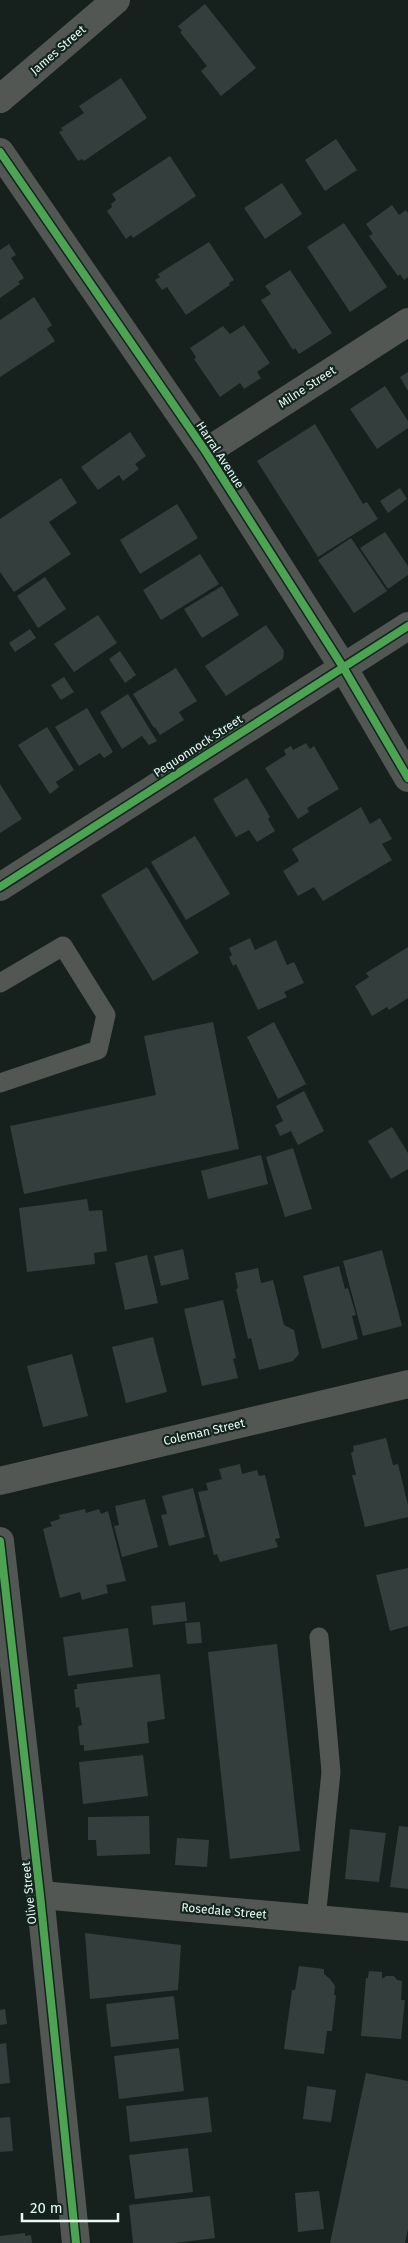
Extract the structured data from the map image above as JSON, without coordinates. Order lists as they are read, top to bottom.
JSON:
{
  "streets": {
    "street": [
      "James Street",
      "Milne Street",
      "Harral Avenue",
      "Pequonnock Street",
      "Coleman Street",
      "Olive Street",
      "Rosedale Street"
    ]
  },
  "crossings": [
    ["Milne Street", "Harral Avenue"],
    ["Harral Avenue", "Pequonnock Street"],
    ["Olive Street", "Rosedale Street"]
  ],
  "scale_bar": "20 m"
}
